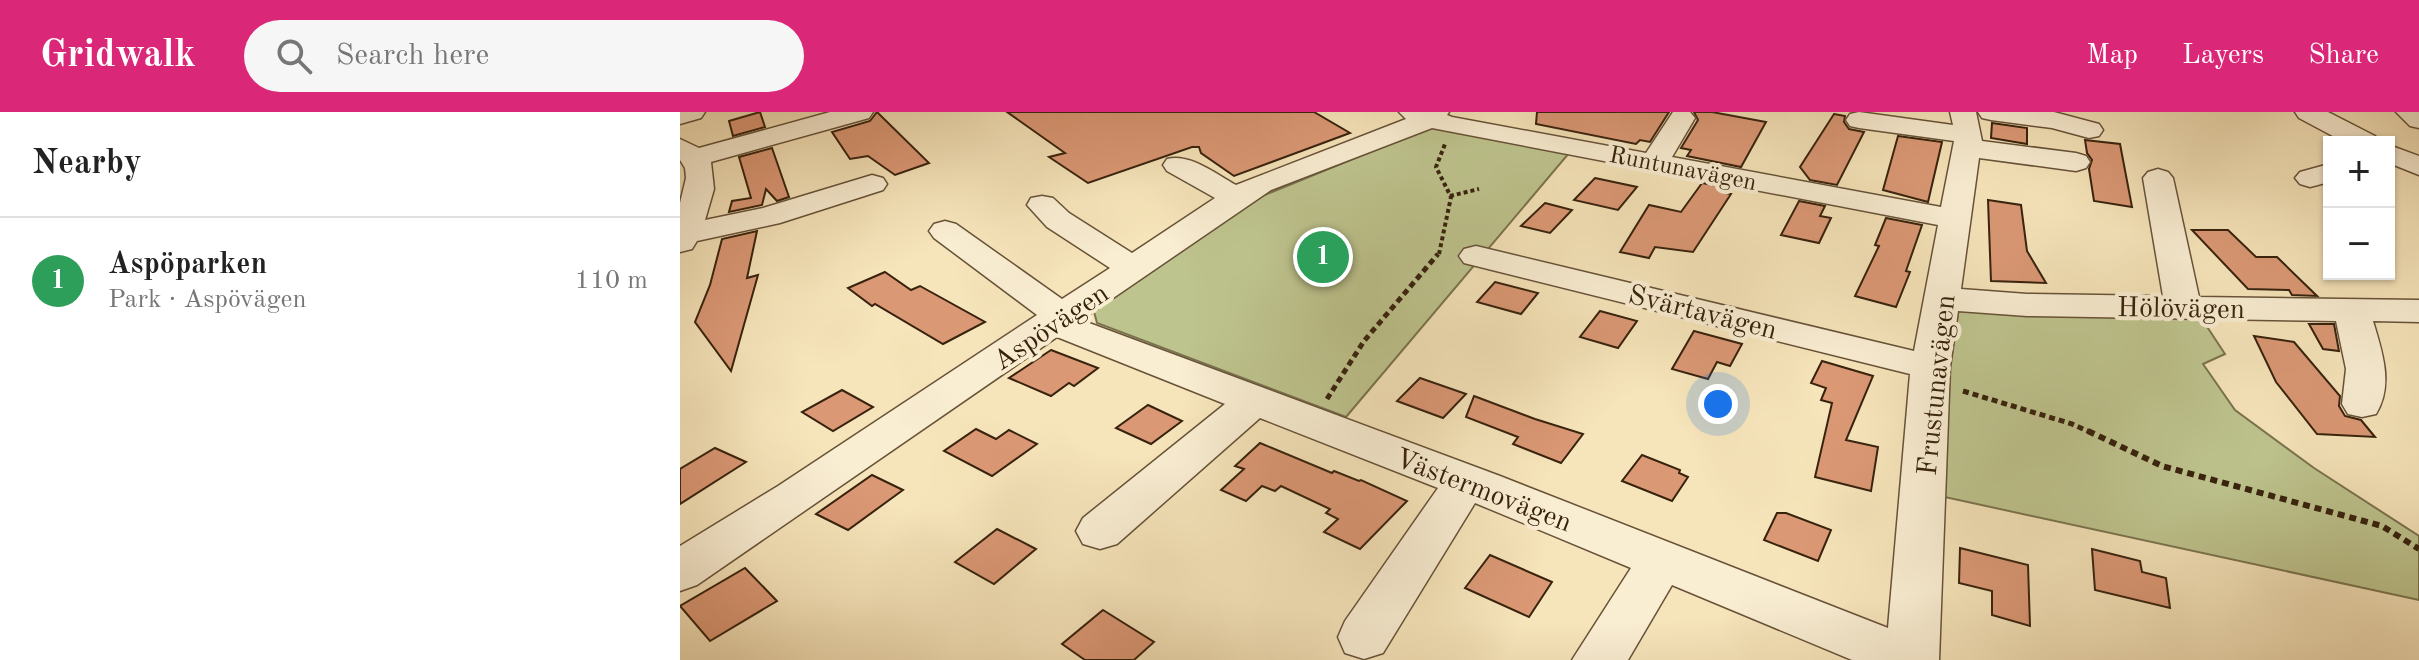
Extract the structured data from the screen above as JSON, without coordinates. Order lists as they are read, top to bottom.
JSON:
{
  "streets": {
    "street": [
      "Runtunavägen",
      "Hölövägen",
      "Svärtavägen",
      "Aspövägen",
      "Frustunavägen",
      "Västermovägen"
    ]
  },
  "crossings": [
    ["Runtunavägen", "Aspövägen"],
    ["Runtunavägen", "Frustunavägen"],
    ["Hölövägen", "Frustunavägen"],
    ["Svärtavägen", "Frustunavägen"],
    ["Aspövägen", "Västermovägen"],
    ["Frustunavägen", "Västermovägen"]
  ],
  "page": {
    "header": "Gridwalk",
    "search": "Search here",
    "nav": ["Map", "Layers", "Share"],
    "heading": "Nearby",
    "map_buttons": ["+", "−"],
    "list": [
      {
        "mark": "1",
        "name": "Aspöparken",
        "note": "Park · Aspövägen",
        "value": "110 m"
      }
    ],
    "pins": "1"
  }
}
